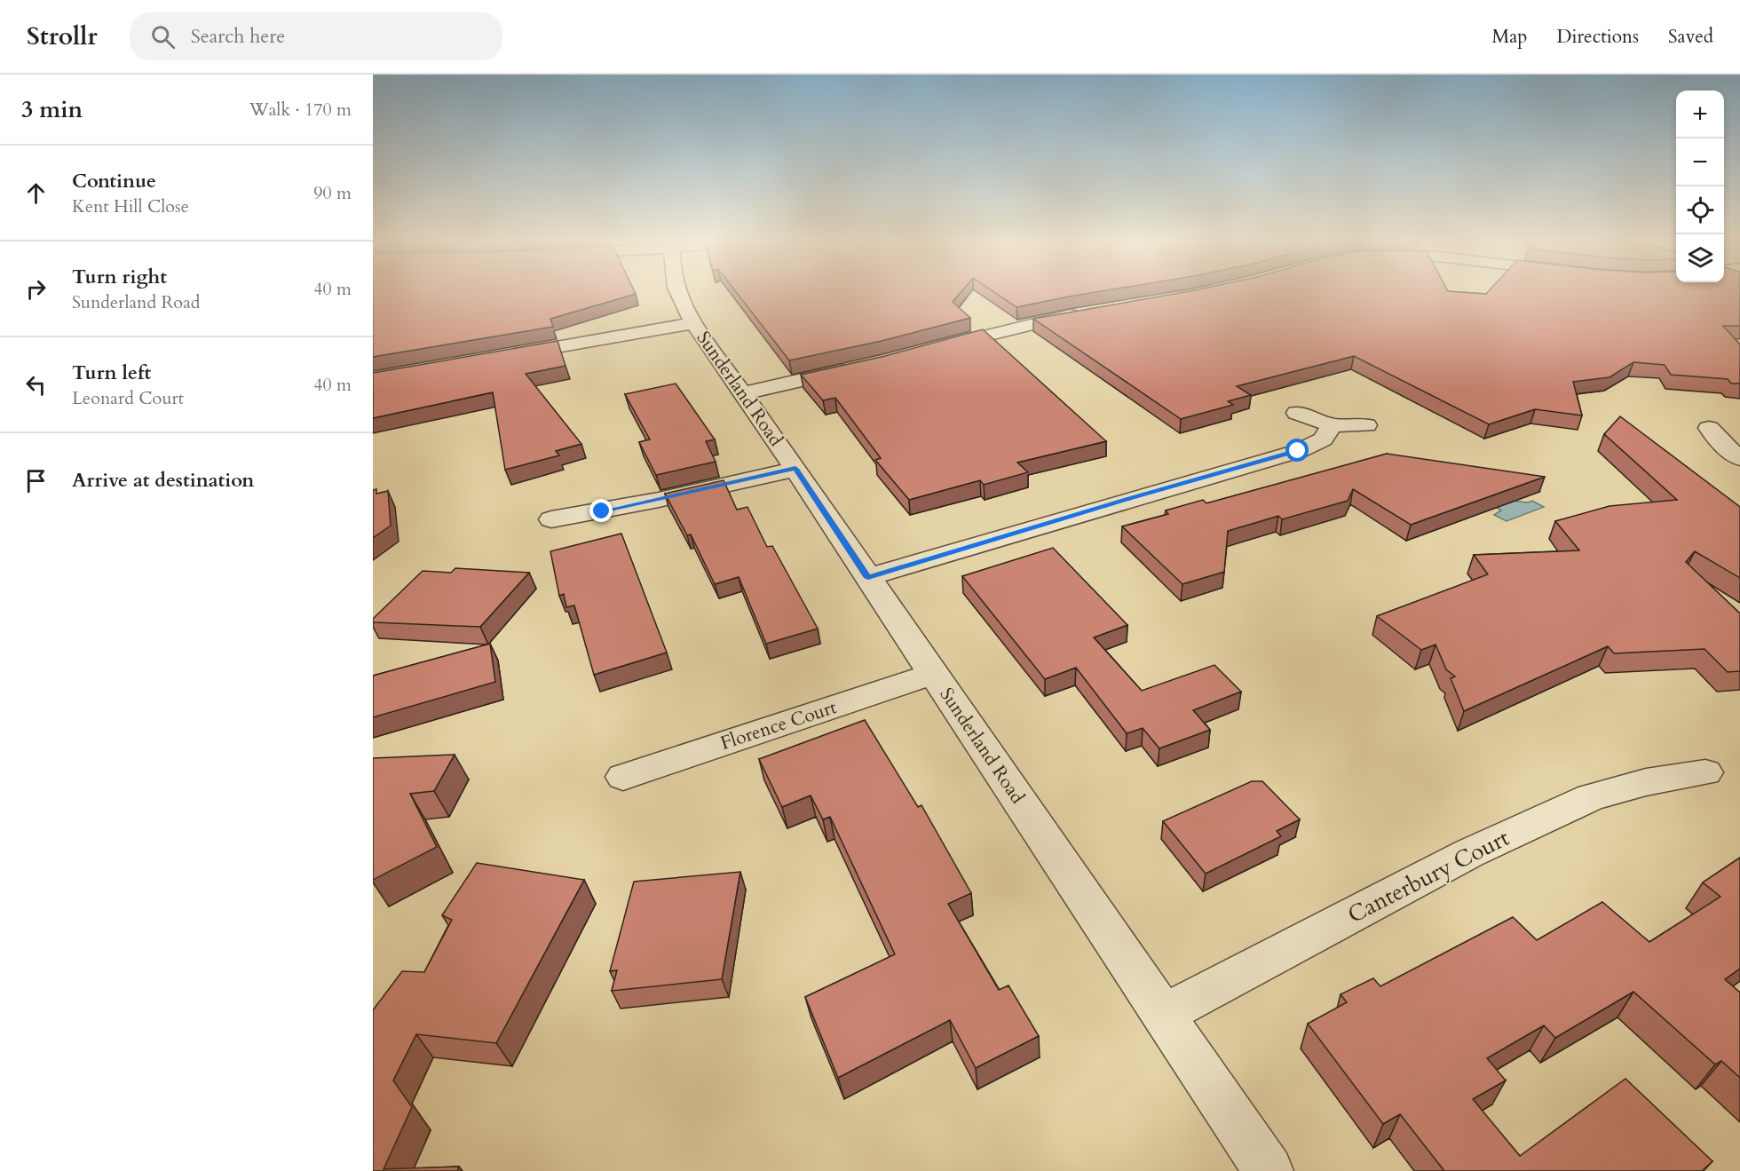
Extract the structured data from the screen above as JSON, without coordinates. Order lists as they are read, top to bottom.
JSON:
{
  "streets": {
    "street": ["Sunderland Road", "Florence Court", "Canterbury Court"]
  },
  "crossings": [
    ["Sunderland Road", "Florence Court"],
    ["Sunderland Road", "Canterbury Court"]
  ],
  "page": {
    "header": "Strollr",
    "search": "Search here",
    "nav": ["Map", "Directions", "Saved"],
    "heading": ["3 min", "Walk · 170 m"],
    "map_buttons": ["+", "−"],
    "list": [
      ["Continue", "Kent Hill Close", "90 m"],
      ["Turn right", "Sunderland Road", "40 m"],
      ["Turn left", "Leonard Court", "40 m"],
      "Arrive at destination"
    ]
  }
}
